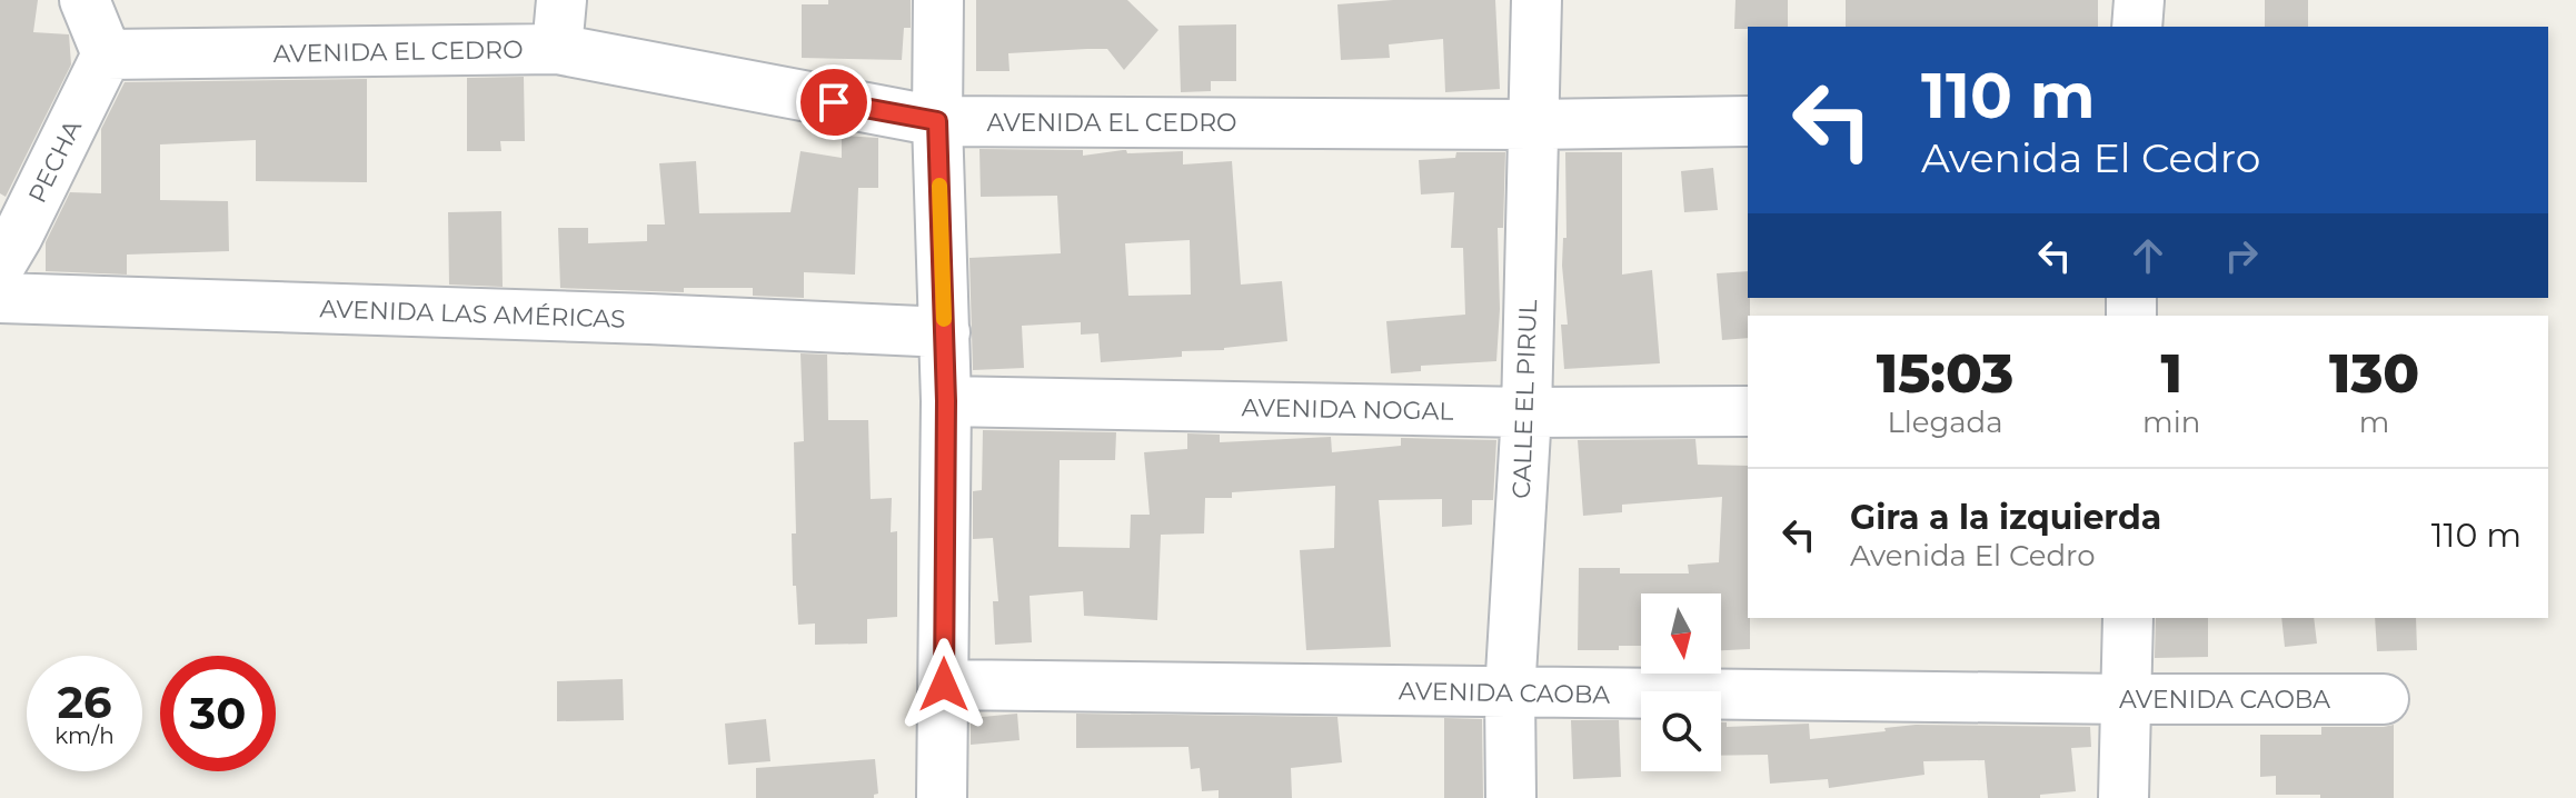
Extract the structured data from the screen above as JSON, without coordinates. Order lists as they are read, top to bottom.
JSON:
{
  "streets": {
    "street": [
      "AVENIDA EL CEDRO",
      "PECHA",
      "AVENIDA LAS AMÉRICAS",
      "CALLE EL PIRUL",
      "AVENIDA NOGAL",
      "AVENIDA CAOBA"
    ]
  },
  "crossings": [
    ["AVENIDA EL CEDRO", "PECHA"],
    ["AVENIDA EL CEDRO", "CALLE EL PIRUL"],
    ["CALLE EL PIRUL", "AVENIDA NOGAL"],
    ["CALLE EL PIRUL", "AVENIDA CAOBA"]
  ],
  "north": "bottom",
  "page": {
    "turn": ["110 m", "Avenida El Cedro"],
    "eta": [
      "15:03",
      "Llegada",
      "1",
      "min",
      "130",
      "m"
    ],
    "list": [
      {
        "name": "Gira a la izquierda",
        "note": "Avenida El Cedro",
        "value": "110 m"
      }
    ],
    "speed": "26 km/h",
    "limit": "30"
  }
}
